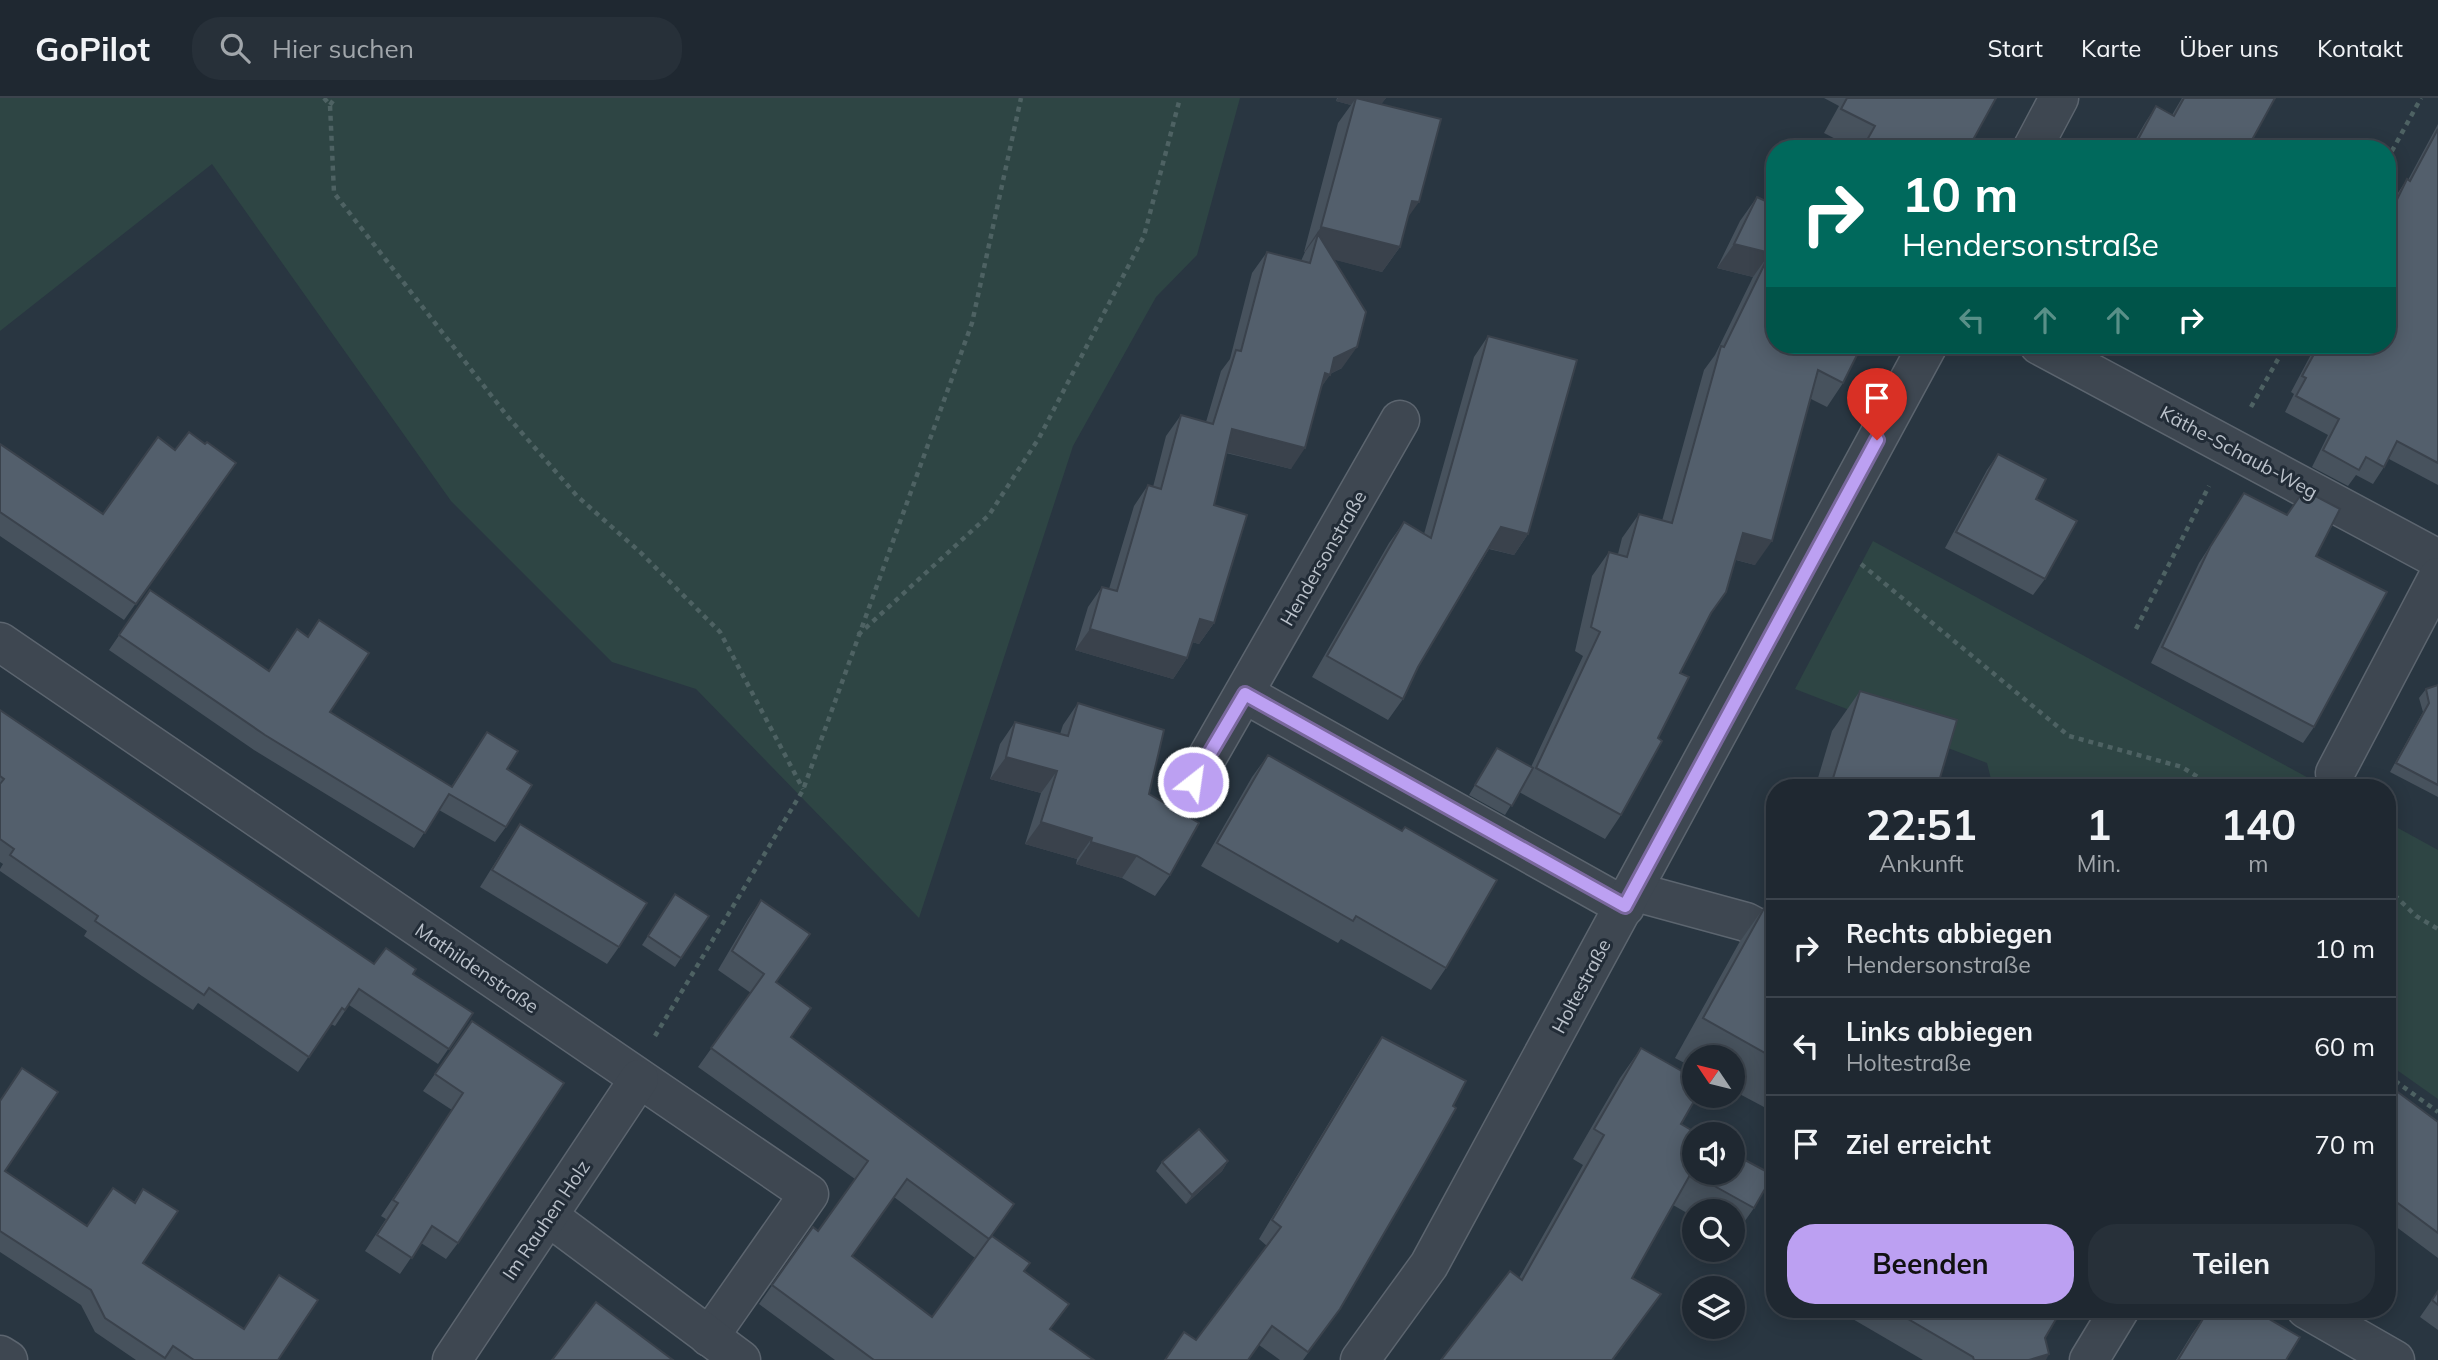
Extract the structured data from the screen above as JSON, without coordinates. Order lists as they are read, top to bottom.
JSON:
{
  "streets": {
    "street": [
      "Käthe-Schaub-Weg",
      "Hendersonstraße",
      "Mathildenstraße",
      "Holtestraße",
      "Im Rauhen Holz"
    ]
  },
  "crossings": [
    ["Mathildenstraße", "Im Rauhen Holz"]
  ],
  "north": "top left",
  "page": {
    "header": "GoPilot",
    "search": "Hier suchen",
    "nav": [
      "Start",
      "Karte",
      "Über uns",
      "Kontakt"
    ],
    "turn": ["10 m", "Hendersonstraße"],
    "eta": [
      "22:51",
      "Ankunft",
      "1",
      "Min.",
      "140",
      "m"
    ],
    "list": [
      {
        "name": "Rechts abbiegen",
        "note": "Hendersonstraße",
        "value": "10 m"
      },
      {
        "name": "Links abbiegen",
        "note": "Holtestraße",
        "value": "60 m"
      },
      {
        "name": "Ziel erreicht",
        "value": "70 m"
      }
    ],
    "buttons": ["Beenden", "Teilen"]
  }
}
